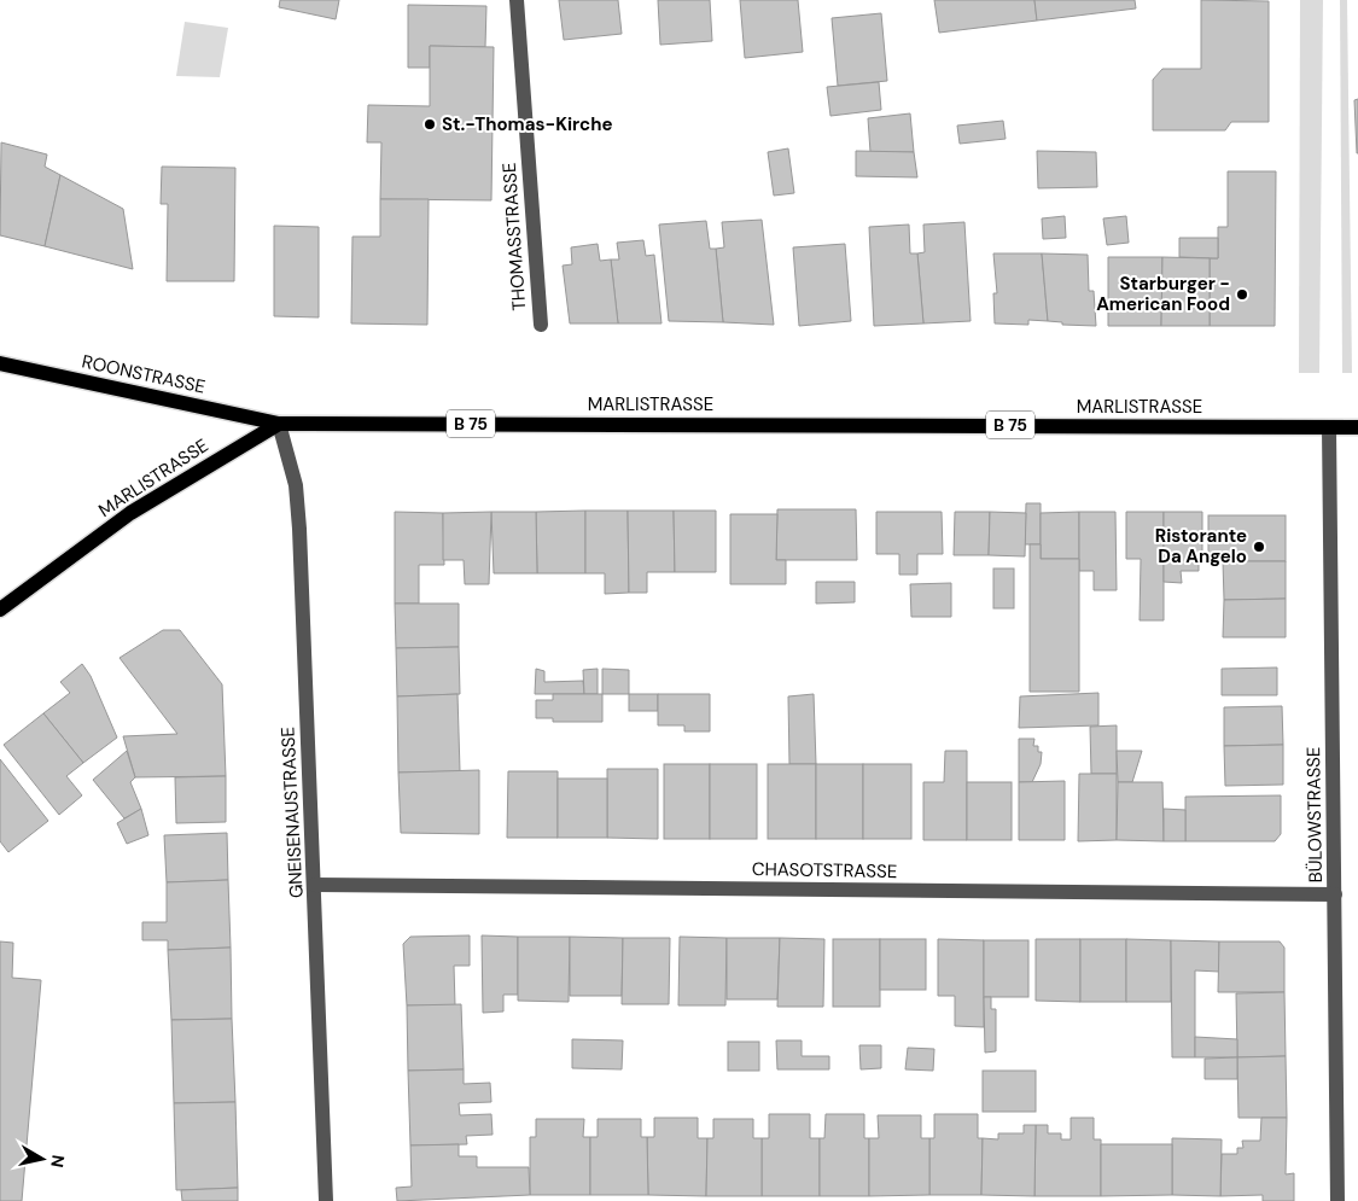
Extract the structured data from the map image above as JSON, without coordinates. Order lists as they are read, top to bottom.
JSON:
{
  "streets": {
    "main road": ["ROONSTRASSE", "MARLISTRASSE", "B 75"],
    "street": [
      "THOMASSTRASSE",
      "GNEISENAUSTRASSE",
      "BÜLOWSTRASSE",
      "CHASOTSTRASSE"
    ]
  },
  "crossings": [
    ["ROONSTRASSE", "MARLISTRASSE"],
    ["ROONSTRASSE", "GNEISENAUSTRASSE"],
    ["MARLISTRASSE", "GNEISENAUSTRASSE"],
    ["MARLISTRASSE", "BÜLOWSTRASSE"],
    ["GNEISENAUSTRASSE", "CHASOTSTRASSE"],
    ["BÜLOWSTRASSE", "CHASOTSTRASSE"]
  ],
  "places": ["St.-Thomas-Kirche", "Starburger - American Food", "Ristorante Da Angelo"],
  "north": "right"
}
